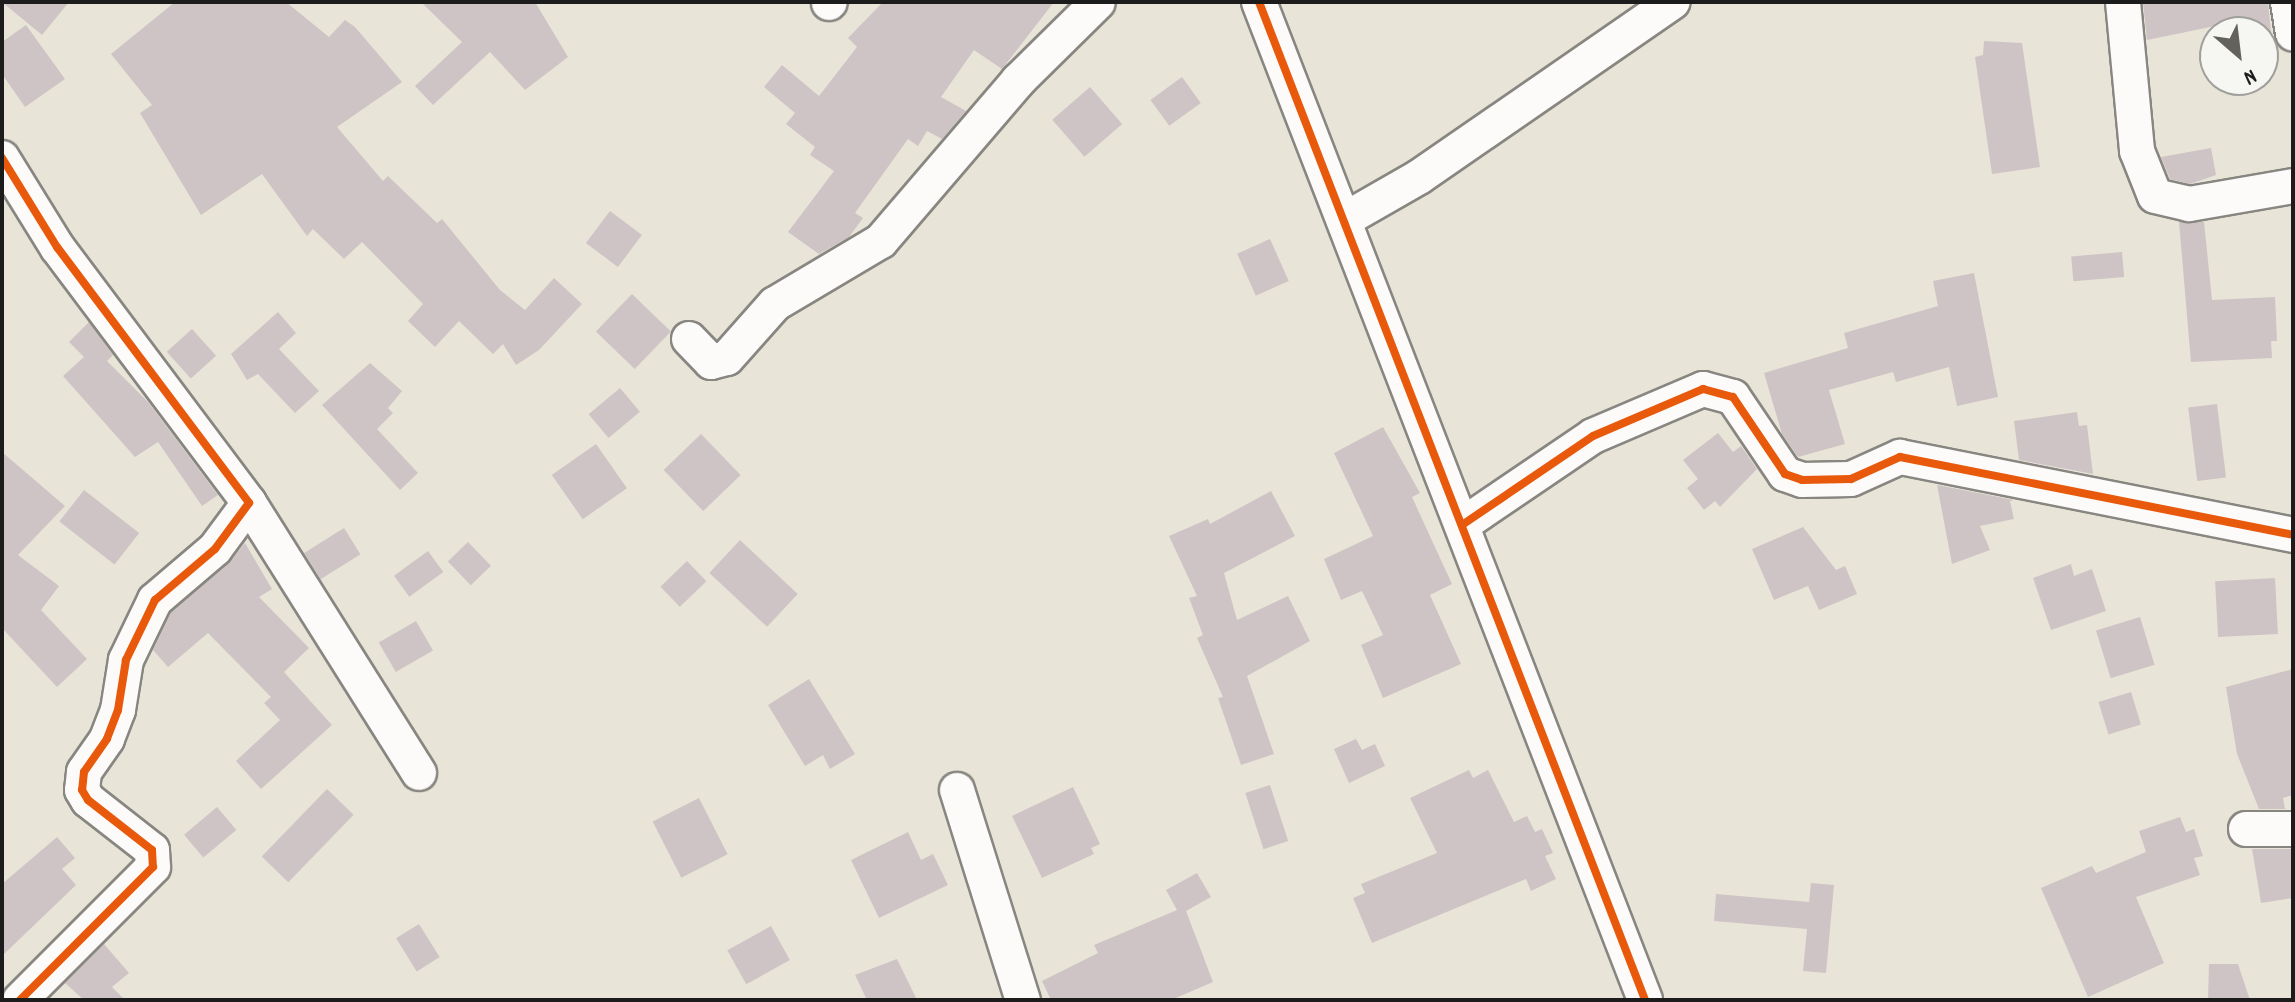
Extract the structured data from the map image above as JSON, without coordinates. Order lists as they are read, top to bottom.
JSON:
{
  "north": "bottom right"
}
